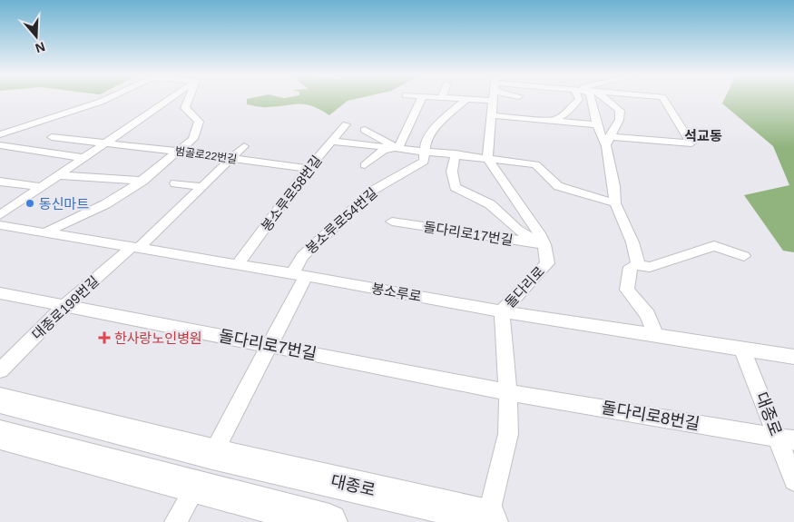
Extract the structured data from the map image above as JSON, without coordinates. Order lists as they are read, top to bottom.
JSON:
{
  "streets": {
    "main road": ["대종로"],
    "street": [
      "범골로22번길",
      "봉소루로58번길",
      "봉소루로54번길",
      "돌다리로17번길",
      "돌다리로",
      "봉소루로",
      "대종로199번길",
      "돌다리로7번길",
      "돌다리로8번길"
    ]
  },
  "crossings": [
    ["범골로22번길", "봉소루로58번길"],
    ["범골로22번길", "대종로199번길"],
    ["봉소루로58번길", "봉소루로"],
    ["봉소루로54번길", "봉소루로"],
    ["돌다리로17번길", "돌다리로"],
    ["돌다리로", "봉소루로"],
    ["돌다리로", "돌다리로7번길"],
    ["돌다리로", "대종로"],
    ["돌다리로", "돌다리로8번길"],
    ["봉소루로", "대종로199번길"],
    ["봉소루로", "대종로"],
    ["대종로199번길", "돌다리로7번길"],
    ["돌다리로7번길", "돌다리로8번길"],
    ["대종로", "돌다리로8번길"]
  ],
  "districts": ["석교동"],
  "places": {
    "other": ["동신마트"],
    "health": ["한사랑노인병원"]
  },
  "north": "bottom"
}
